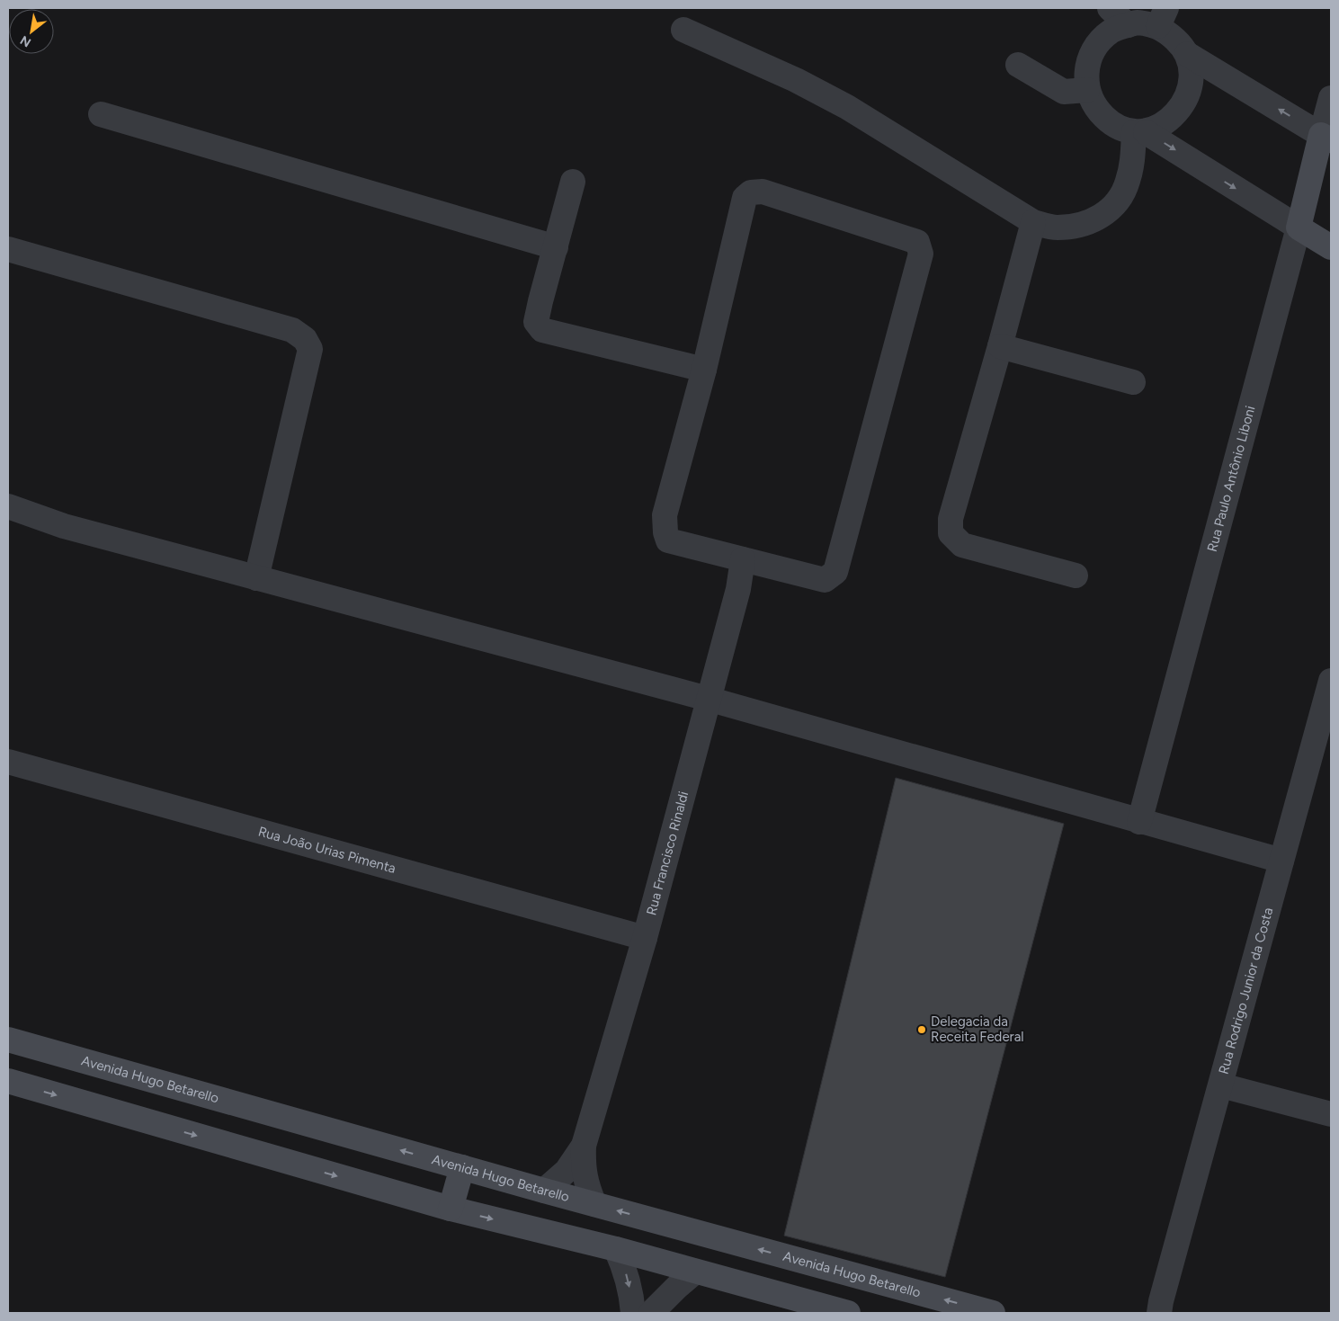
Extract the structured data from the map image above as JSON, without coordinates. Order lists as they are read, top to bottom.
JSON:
{
  "streets": {
    "street": [
      "Rua Paulo Antônio Liboni",
      "Rua João Urias Pimenta",
      "Rua Francisco Rinaldi",
      "Rua Rodrigo Junior da Costa",
      "Avenida Hugo Betarello"
    ]
  },
  "crossings": [
    ["Rua João Urias Pimenta", "Rua Francisco Rinaldi"],
    ["Rua Francisco Rinaldi", "Avenida Hugo Betarello"]
  ],
  "places": ["Delegacia da Receita Federal"],
  "north": "bottom left"
}
